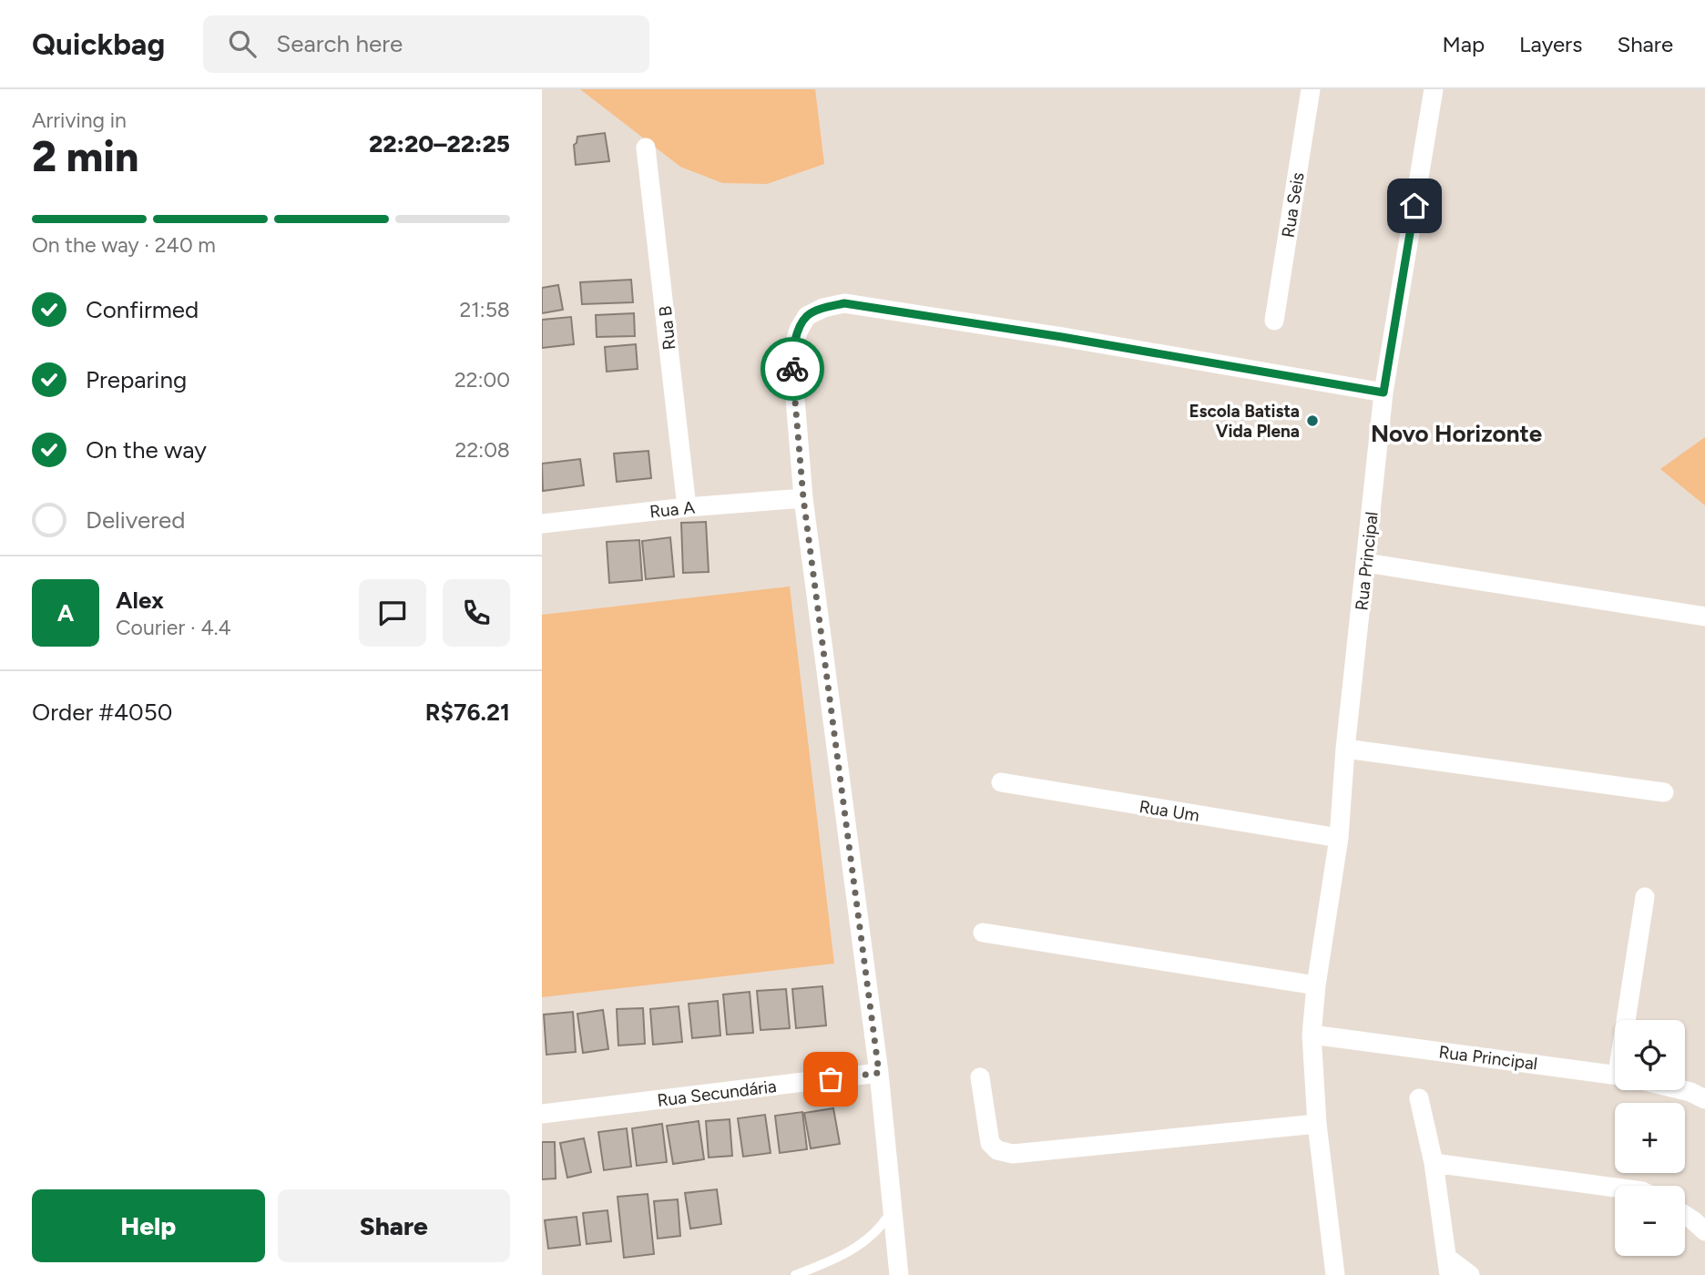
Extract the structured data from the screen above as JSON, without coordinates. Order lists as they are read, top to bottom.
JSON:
{
  "streets": {
    "street": [
      "Rua Seis",
      "Rua B",
      "Rua A",
      "Rua Principal",
      "Rua Um",
      "Rua Secundária"
    ]
  },
  "crossings": [
    ["Rua B", "Rua A"],
    ["Rua Principal", "Rua Um"]
  ],
  "districts": ["Novo Horizonte"],
  "places": ["Escola Batista Vida Plena"],
  "page": {
    "header": "Quickbag",
    "search": "Search here",
    "nav": ["Map", "Layers", "Share"],
    "heading": ["2 min", "Arriving in", "22:20–22:25"],
    "panel": [
      "Alex",
      "Courier · 4.4",
      "Order #4050",
      "R$76.21"
    ],
    "bar": "On the way · 240 m",
    "list": [
      ["Confirmed", "21:58"],
      ["Preparing", "22:00"],
      ["On the way", "22:08"],
      "Delivered"
    ],
    "round": "A",
    "map_buttons": ["+", "−"],
    "buttons": ["Help", "Share"]
  }
}
